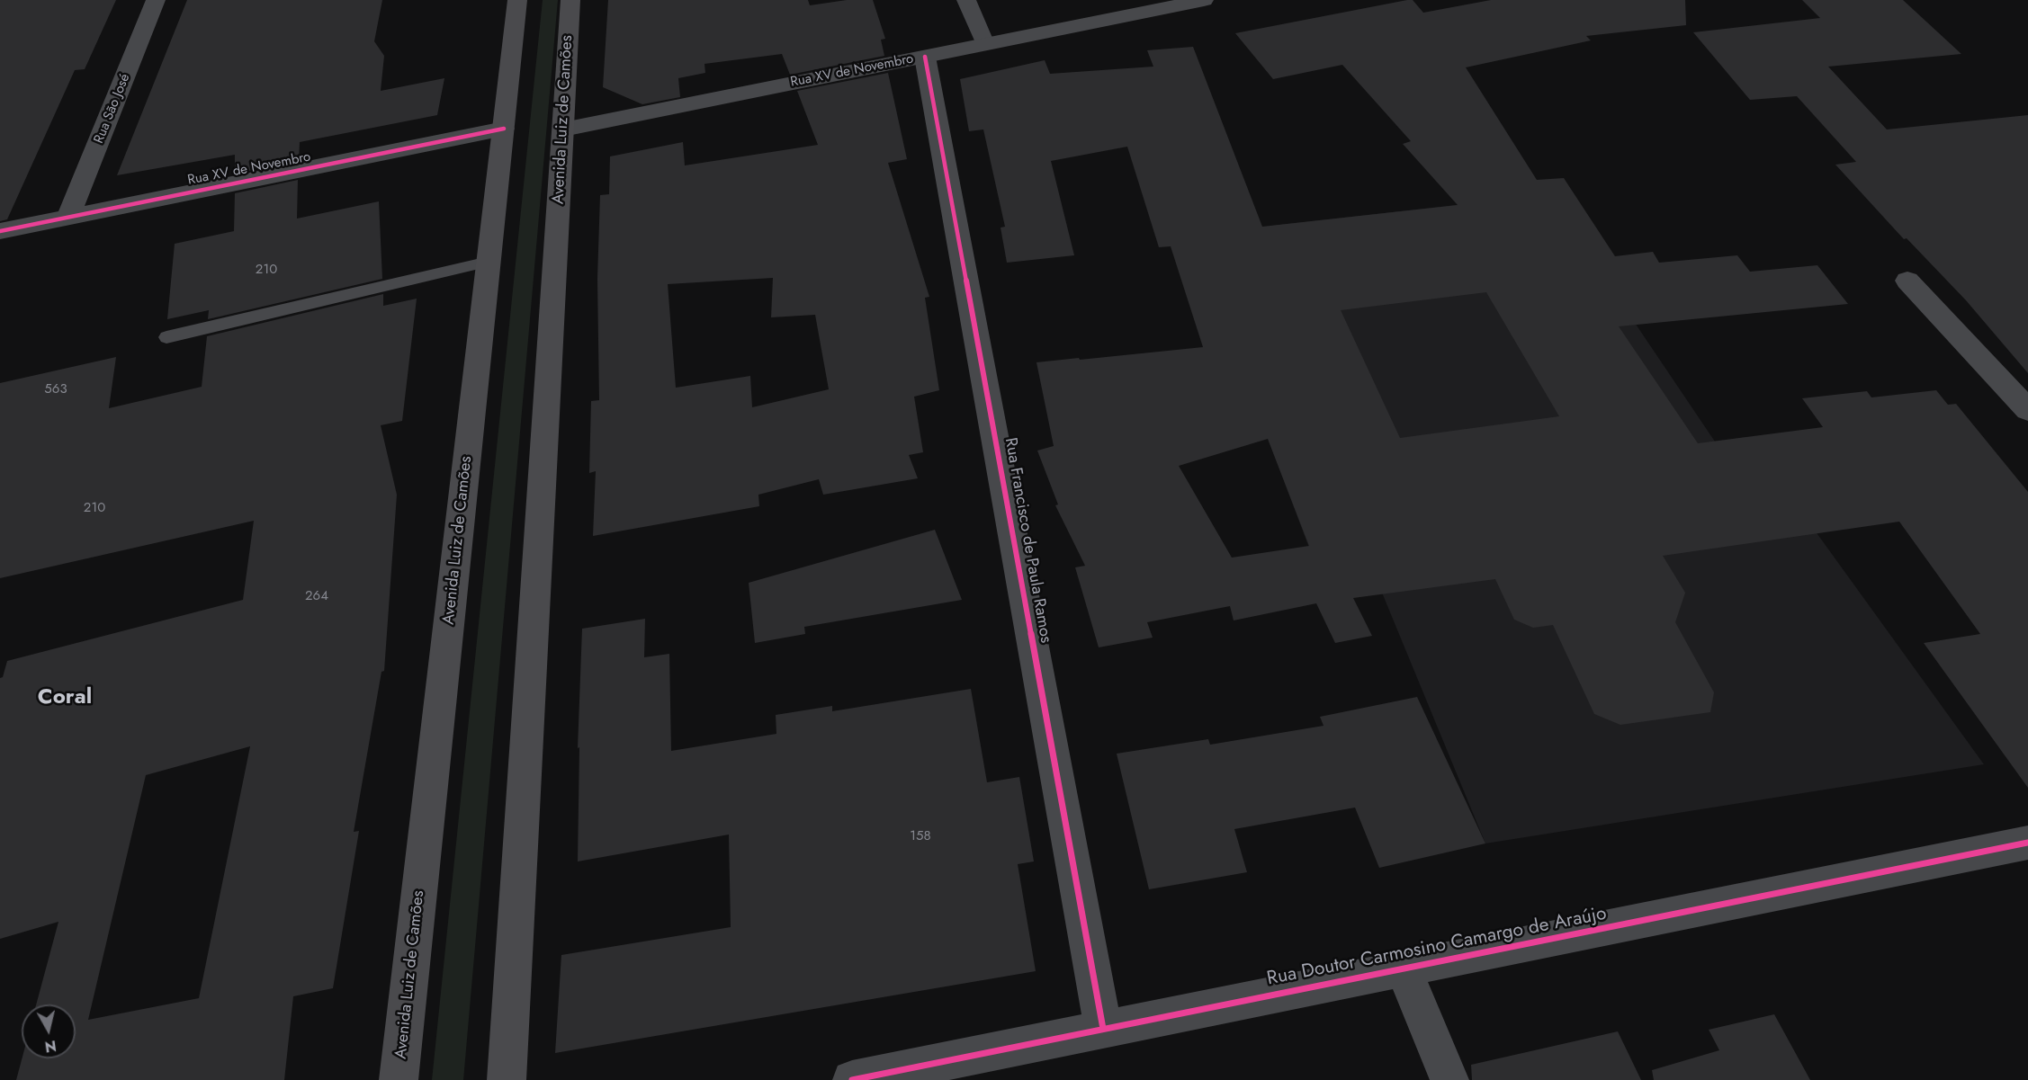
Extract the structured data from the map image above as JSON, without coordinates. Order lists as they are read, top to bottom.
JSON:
{
  "streets": {
    "main road": ["Avenida Luiz de Camões"],
    "street": [
      "Rua XV de Novembro",
      "Rua São José",
      "Rua Francisco de Paula Ramos",
      "Rua Doutor Carmosino Camargo de Araújo"
    ]
  },
  "crossings": [
    ["Rua XV de Novembro", "Rua São José"],
    ["Rua XV de Novembro", "Avenida Luiz de Camões"],
    ["Rua XV de Novembro", "Rua Francisco de Paula Ramos"],
    ["Rua Francisco de Paula Ramos", "Rua Doutor Carmosino Camargo de Araújo"]
  ],
  "districts": ["Coral"],
  "house_numbers": [
    "210",
    "563",
    "210",
    "264",
    "158"
  ],
  "north": "bottom"
}
